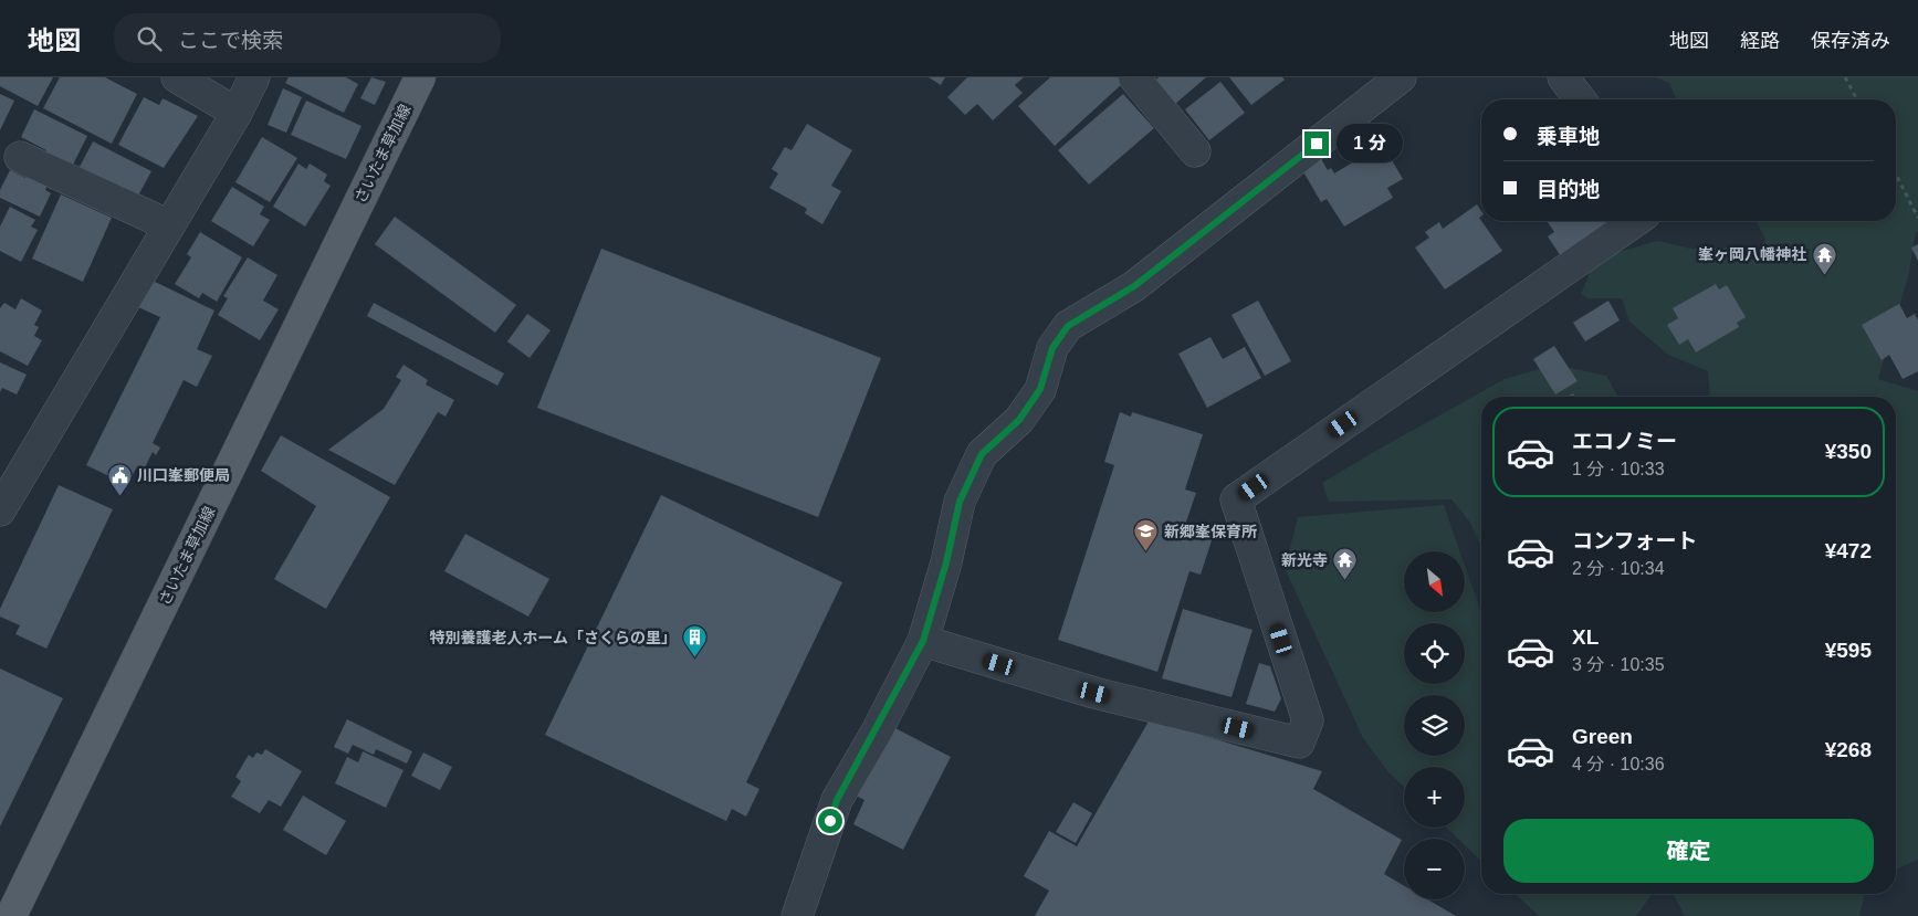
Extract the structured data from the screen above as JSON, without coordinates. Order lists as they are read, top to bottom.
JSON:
{
  "streets": {
    "main road": ["さいたま草加線"]
  },
  "places": {
    "temple": ["峯ヶ岡八幡神社", "新光寺"],
    "public building": ["川口峯郵便局"],
    "school or university": ["新郷峯保育所"],
    "building": ["特別養護老人ホーム「さくらの里」"]
  },
  "north": "bottom right",
  "page": {
    "header": "地図",
    "search": "ここで検索",
    "nav": ["地図", "経路", "保存済み"],
    "banner": ["乗車地", "目的地"],
    "bubble": "1 分",
    "list": [
      {
        "name": "エコノミー",
        "note": "1 分 · 10:33",
        "value": "¥350"
      },
      {
        "name": "コンフォート",
        "note": "2 分 · 10:34",
        "value": "¥472"
      },
      {
        "name": "XL",
        "note": "3 分 · 10:35",
        "value": "¥595"
      },
      {
        "name": "Green",
        "note": "4 分 · 10:36",
        "value": "¥268"
      }
    ],
    "map_buttons": ["+", "−"],
    "buttons": "確定"
  }
}
